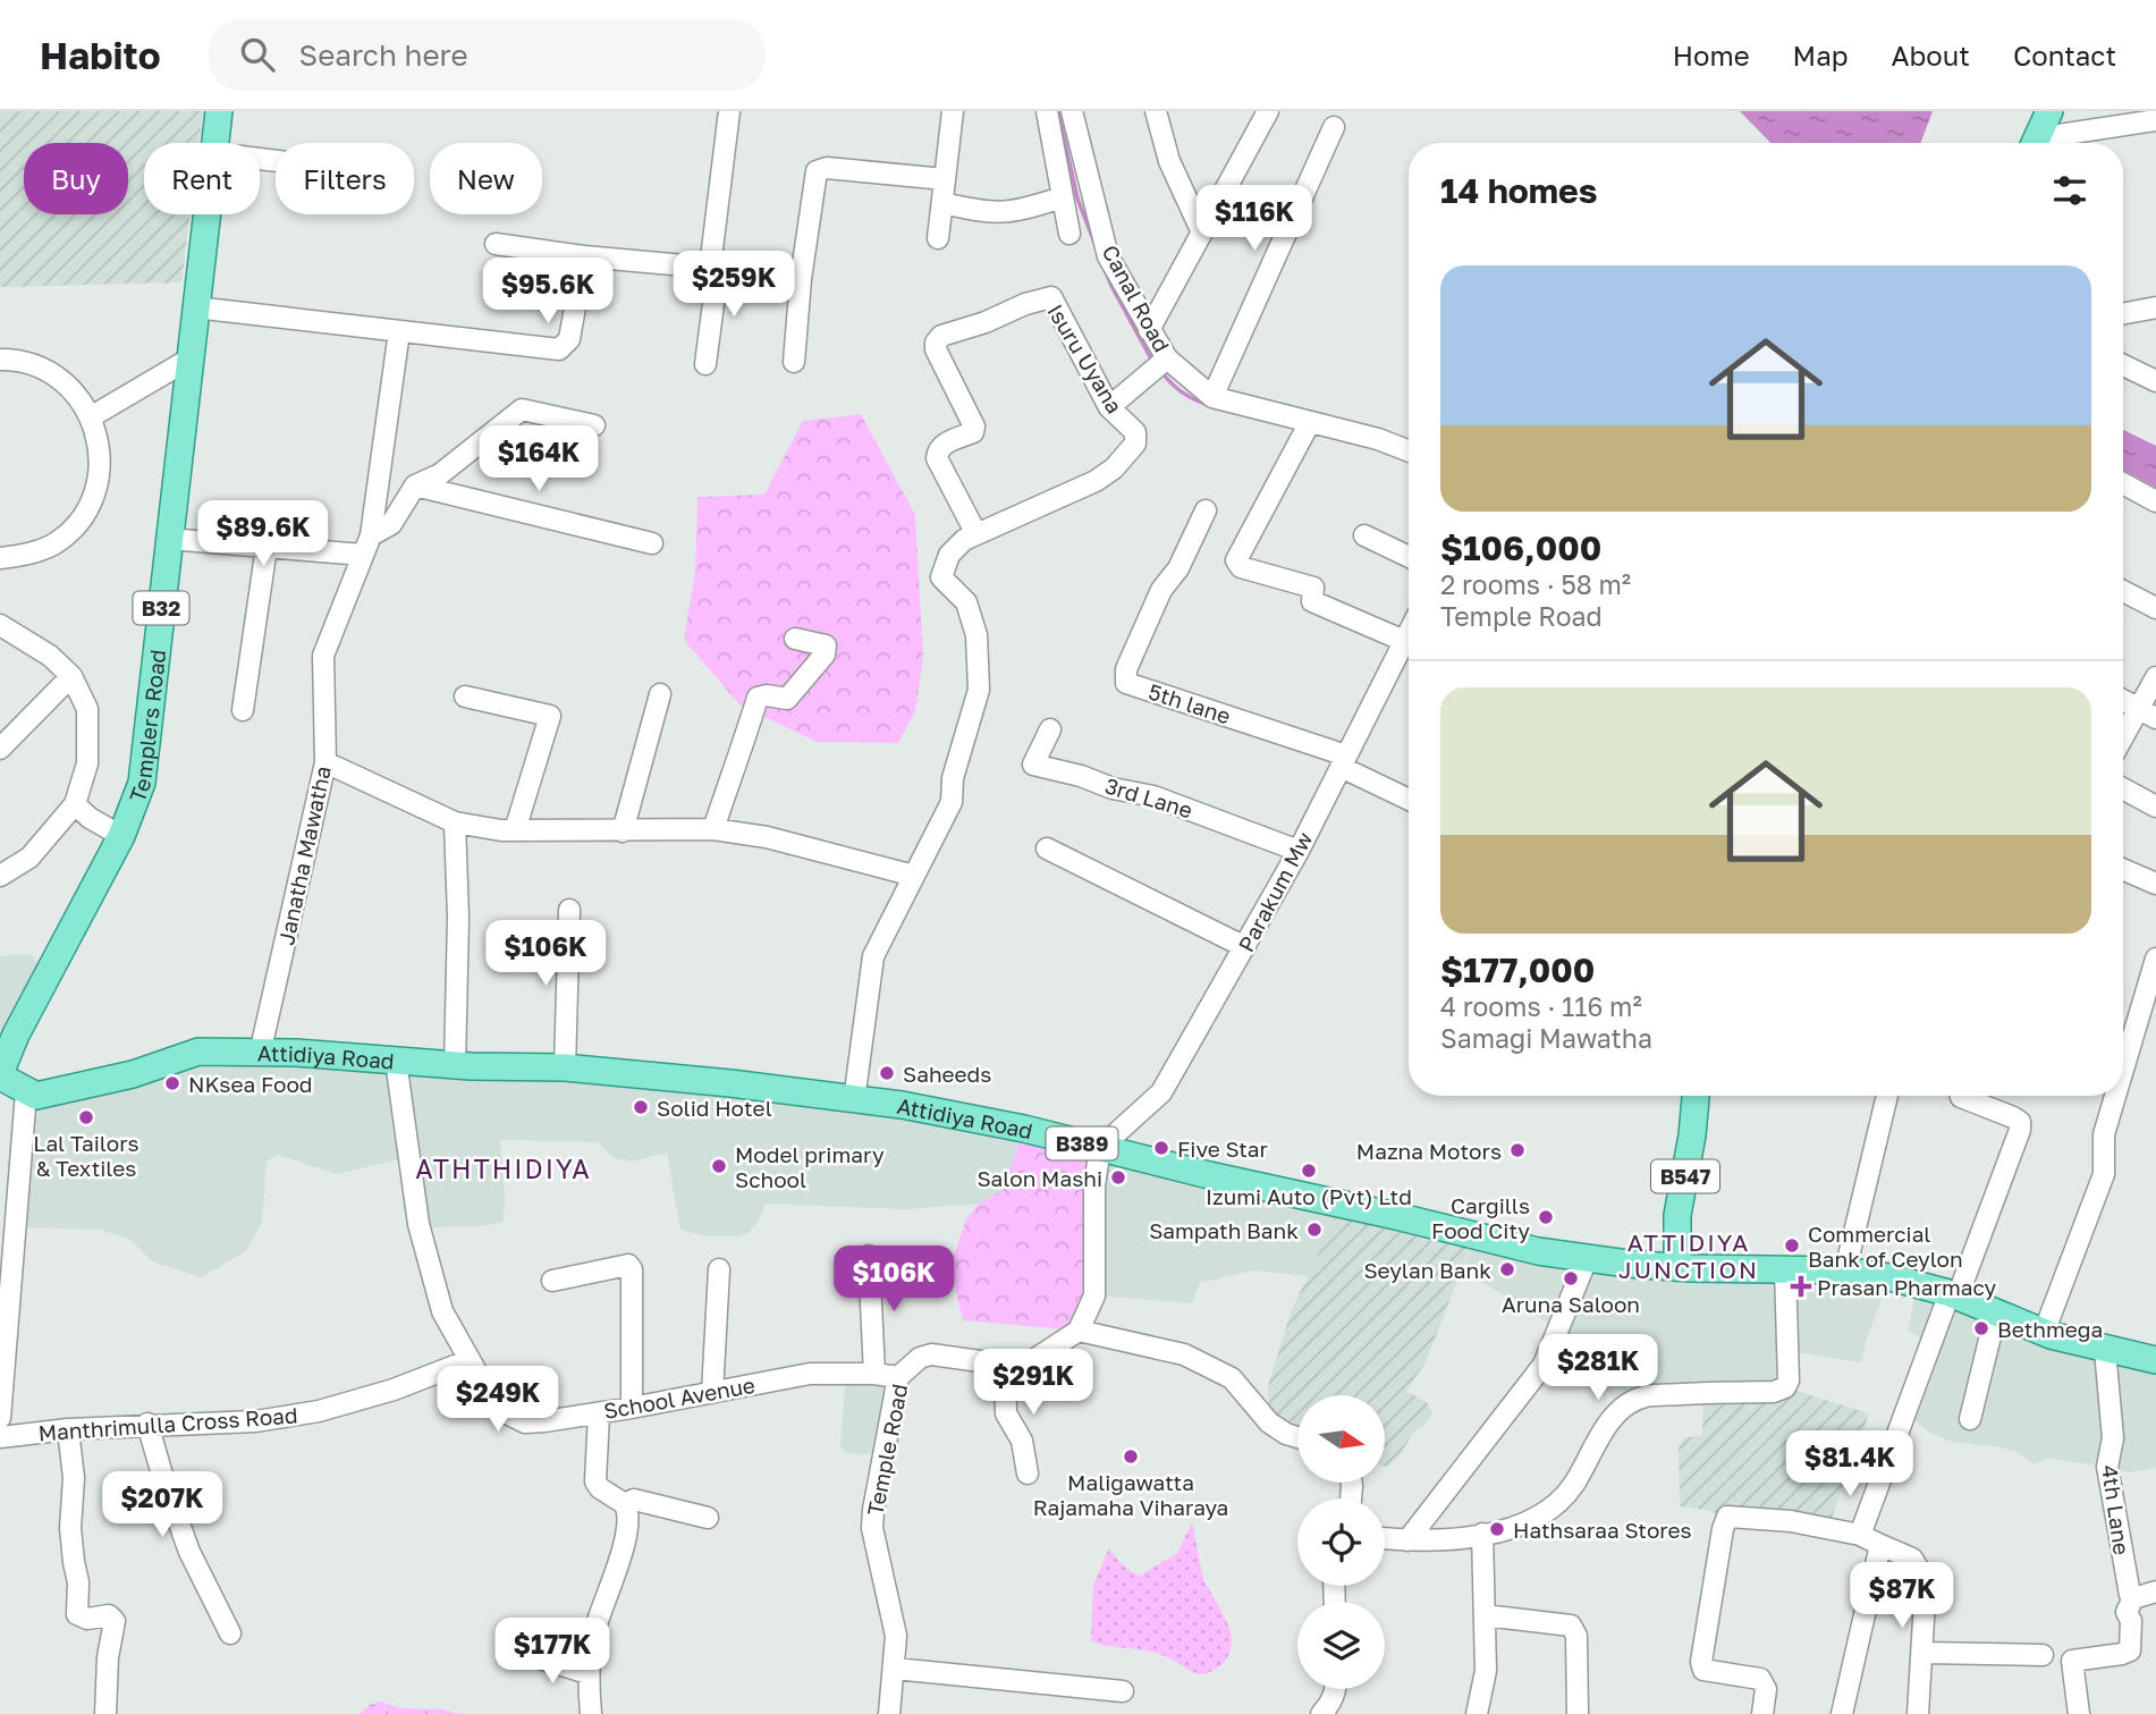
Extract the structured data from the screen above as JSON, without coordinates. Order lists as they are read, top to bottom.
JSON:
{
  "streets": {
    "main road": [
      "B32",
      "Templers Road",
      "Attidiya Road",
      "B389",
      "B547"
    ],
    "street": [
      "Canal Road",
      "Isuru Uyana",
      "5th lane",
      "3rd Lane",
      "Janatha Mawatha",
      "Parakum Mw",
      "School Avenue",
      "Manthrimulla Cross Road",
      "Temple Road",
      "4th Lane"
    ]
  },
  "crossings": [
    ["5th lane", "Parakum Mw"],
    ["3rd Lane", "Parakum Mw"],
    ["Janatha Mawatha", "Attidiya Road"],
    ["Parakum Mw", "Attidiya Road"],
    ["Attidiya Road", "B547"],
    ["Attidiya Road", "School Avenue"],
    ["Attidiya Road", "4th Lane"],
    ["School Avenue", "Manthrimulla Cross Road"],
    ["School Avenue", "Temple Road"]
  ],
  "districts": ["ATHTHIDIYA", "ATTIDIYA JUNCTION"],
  "places": {
    "other": [
      "Saheeds",
      "NKsea Food",
      "Solid Hotel",
      "Lal Tailors & Textiles",
      "Five Star",
      "Mazna Motors",
      "Model primary School",
      "Izumi Auto (Pvt) Ltd",
      "Salon Mashi",
      "Cargills Food City",
      "Sampath Bank",
      "Commercial Bank of Ceylon",
      "Seylan Bank",
      "Aruna Saloon",
      "Bethmega",
      "Maligawatta Rajamaha Viharaya",
      "Hathsaraa Stores"
    ],
    "health": ["Prasan Pharmacy"]
  },
  "north": "right",
  "page": {
    "header": "Habito",
    "search": "Search here",
    "nav": [
      "Home",
      "Map",
      "About",
      "Contact"
    ],
    "chip": [
      "Buy",
      "Rent",
      "Filters",
      "New"
    ],
    "heading": "14 homes",
    "price": [
      "$116K",
      "$259K",
      "$95.6K",
      "$164K",
      "$89.6K",
      "$106K",
      "$106K",
      "$281K",
      "$291K",
      "$249K",
      "$81.4K",
      "$207K",
      "$87K",
      "$177K"
    ],
    "list": [
      {
        "name": "$106,000",
        "note": "2 rooms · 58 m² · Temple Road"
      },
      {
        "name": "$177,000",
        "note": "4 rooms · 116 m² · Samagi Mawatha"
      }
    ]
  }
}
